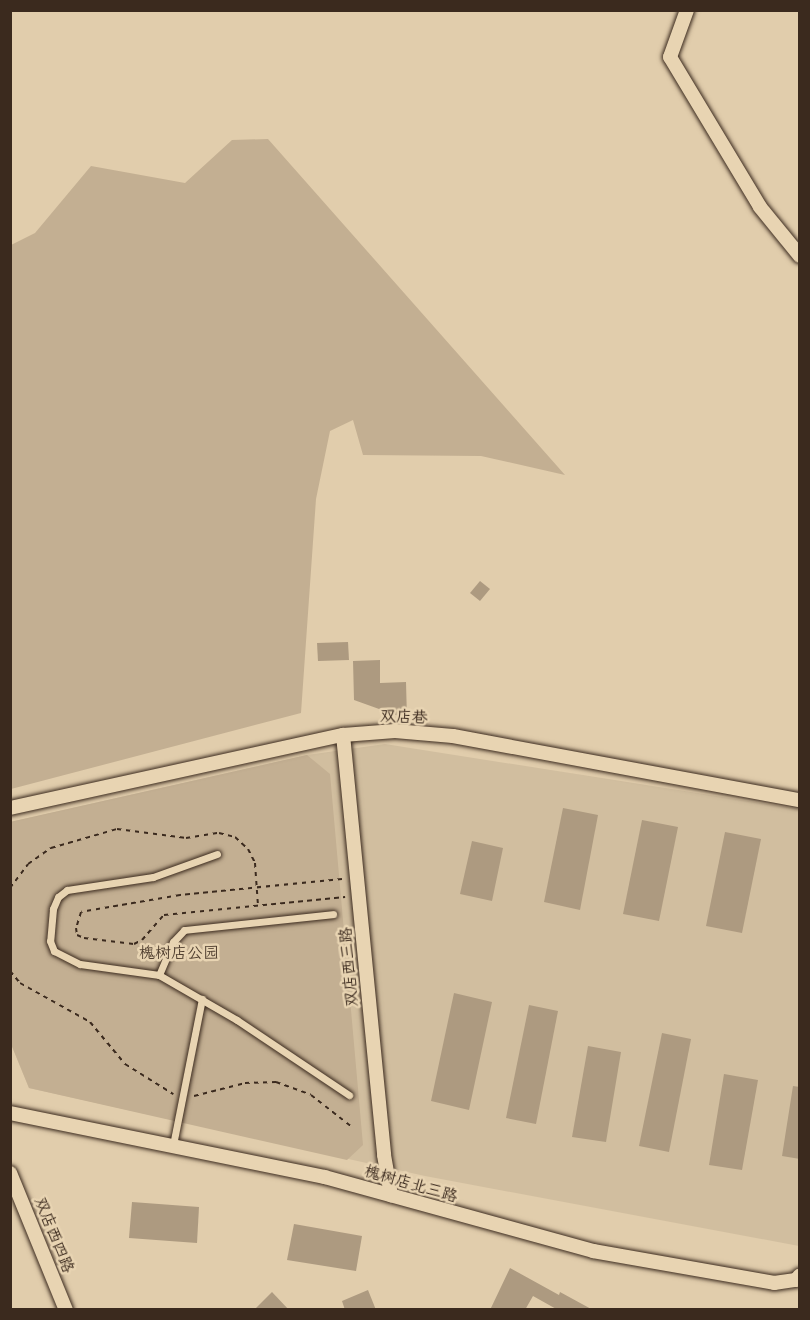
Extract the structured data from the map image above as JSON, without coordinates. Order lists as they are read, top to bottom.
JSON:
{
  "streets": {
    "street": [
      "双店巷",
      "双店西三路",
      "槐树店北三路",
      "双店西四路"
    ]
  },
  "crossings": [
    ["双店巷", "双店西三路"],
    ["双店西三路", "槐树店北三路"]
  ],
  "parks": ["槐树店公园"]
}
